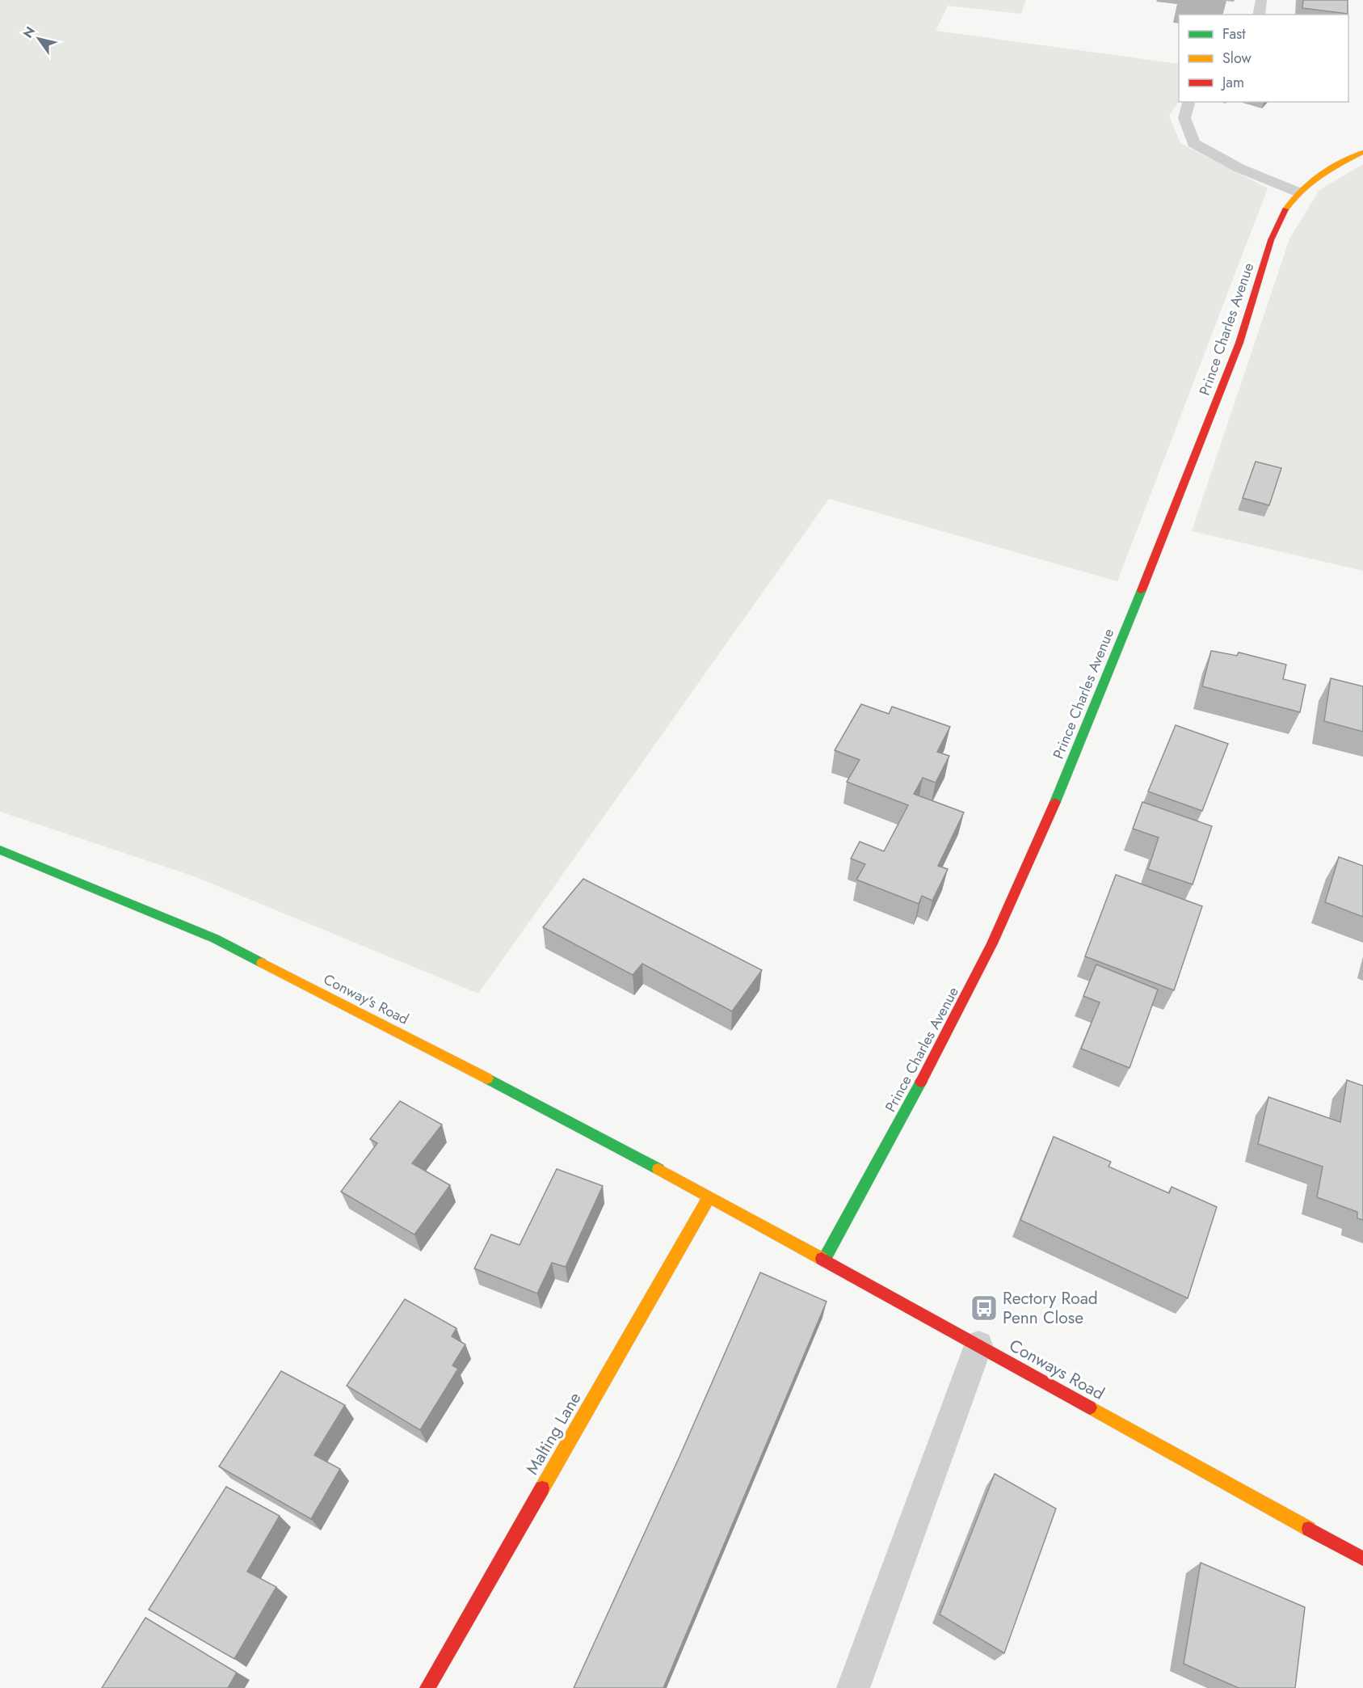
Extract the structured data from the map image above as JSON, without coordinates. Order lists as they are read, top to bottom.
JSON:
{
  "streets": {
    "street": [
      "Prince Charles Avenue",
      "Conway's Road",
      "Conways Road",
      "Malting Lane"
    ]
  },
  "crossings": [
    ["Prince Charles Avenue", "Conways Road"],
    ["Conway's Road", "Conways Road"],
    ["Conway's Road", "Malting Lane"],
    ["Conways Road", "Malting Lane"]
  ],
  "places": {
    "bus stop": ["Rectory Road Penn Close"]
  },
  "legend": ["Fast", "Slow", "Jam"],
  "north": "top left"
}
